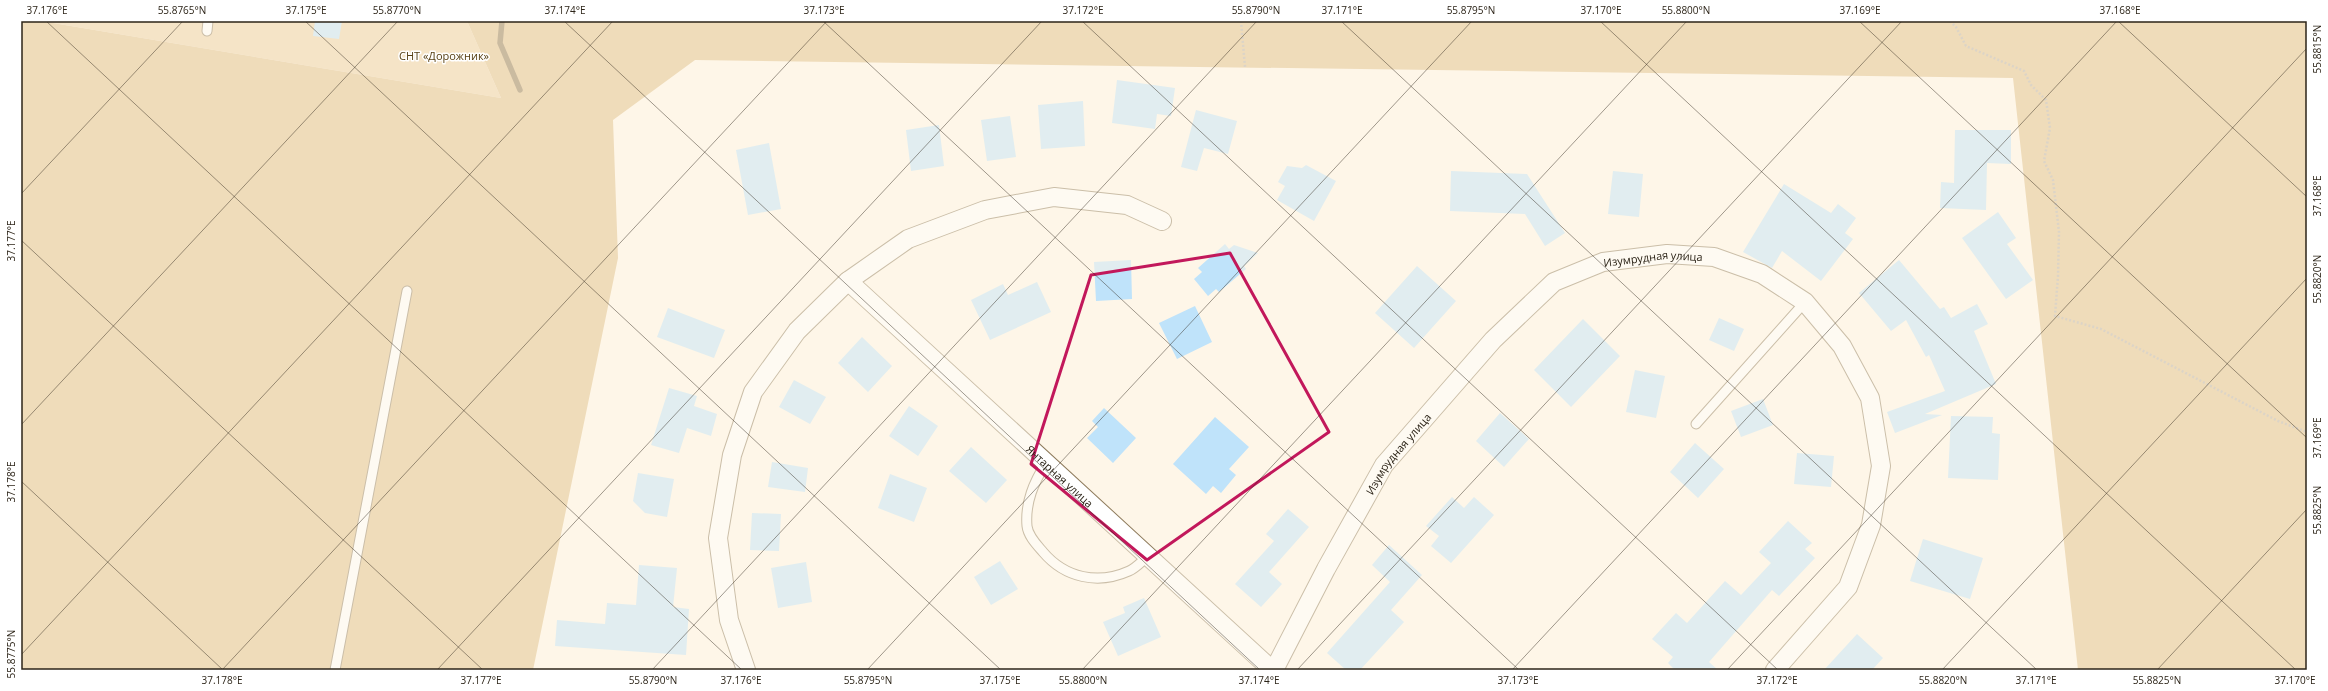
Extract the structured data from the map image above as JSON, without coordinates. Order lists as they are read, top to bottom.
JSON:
{
  "streets": {
    "street": ["Изумрудная улица", "Янтарная улица"]
  },
  "crossings": [
    ["Изумрудная улица", "Янтарная улица"]
  ],
  "parks": ["СНТ «Дорожник»"],
  "coordinates": [
    "37.176°E",
    "55.8765°N",
    "37.175°E",
    "55.8770°N",
    "37.174°E",
    "37.173°E",
    "37.172°E",
    "55.8790°N",
    "37.171°E",
    "55.8795°N",
    "37.170°E",
    "55.8800°N",
    "37.169°E",
    "37.168°E",
    "55.8815°N",
    "37.177°E",
    "55.8820°N",
    "37.178°E",
    "55.8825°N",
    "55.8775°N"
  ]
}
